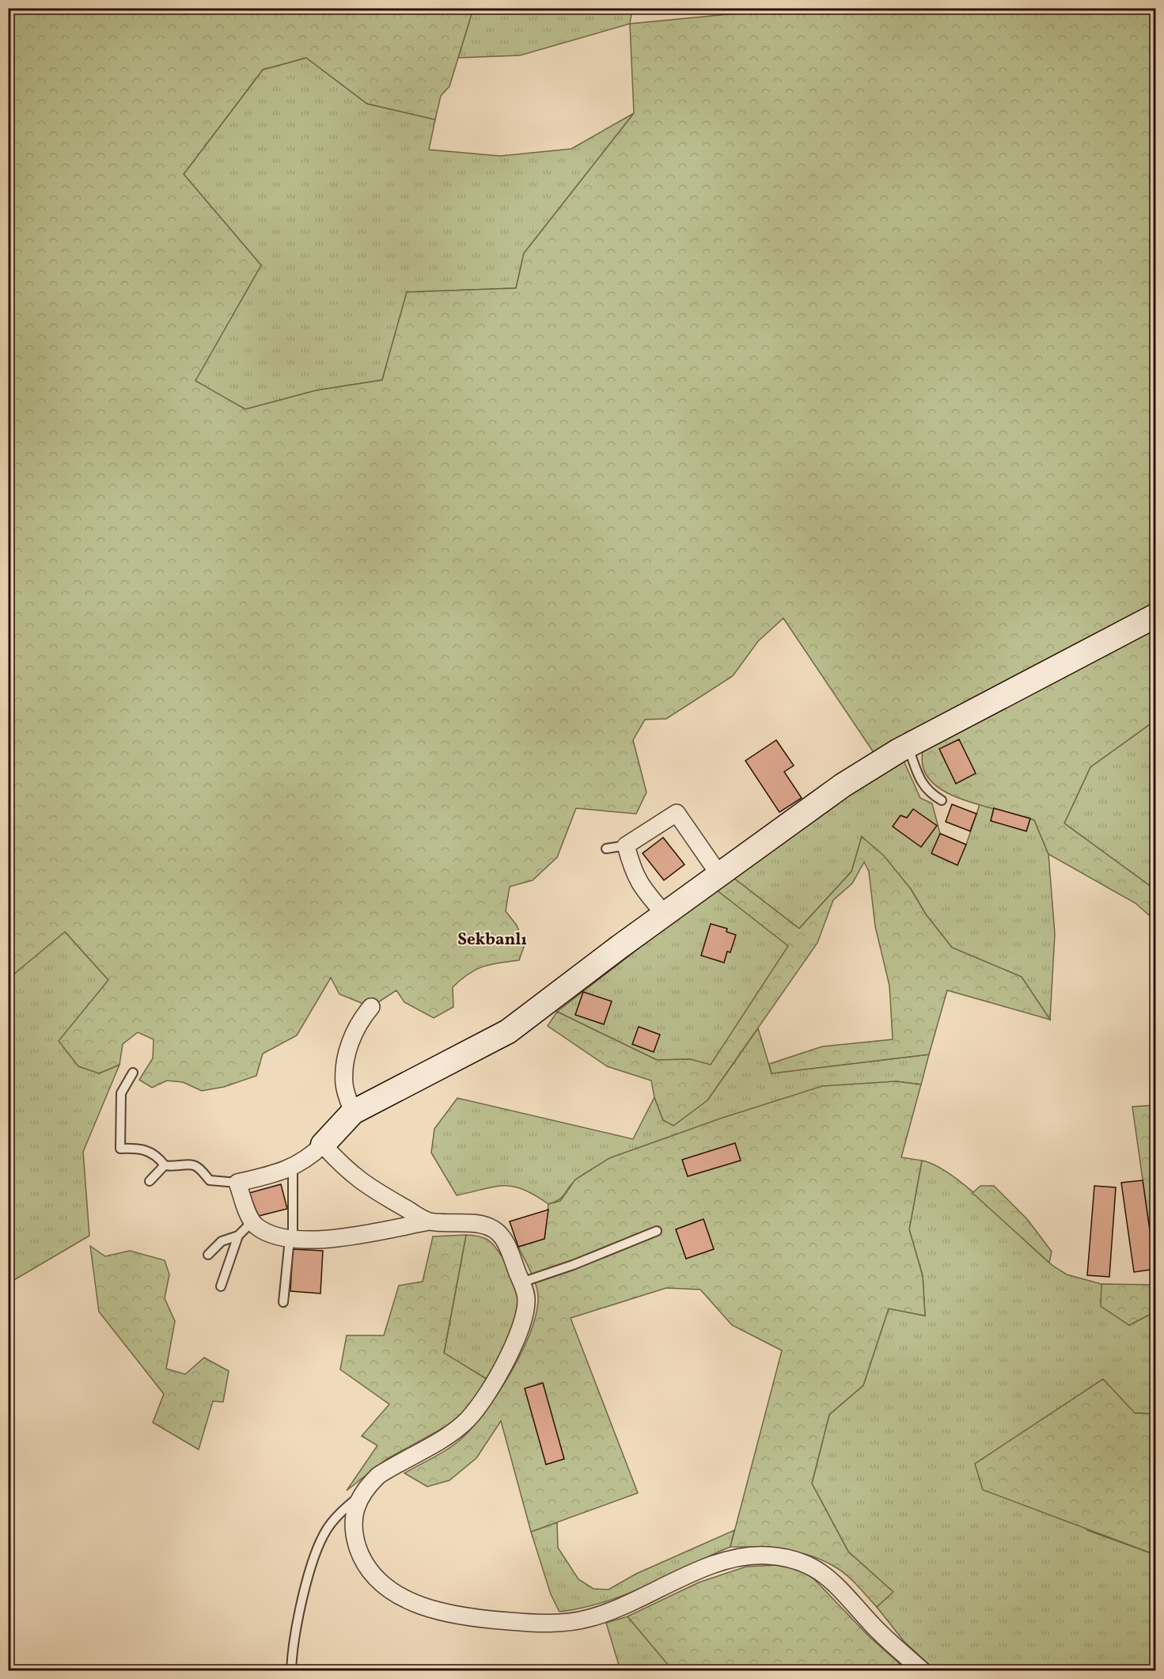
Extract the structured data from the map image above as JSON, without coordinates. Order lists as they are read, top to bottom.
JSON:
{
  "districts": ["Sekbanlı"]
}
